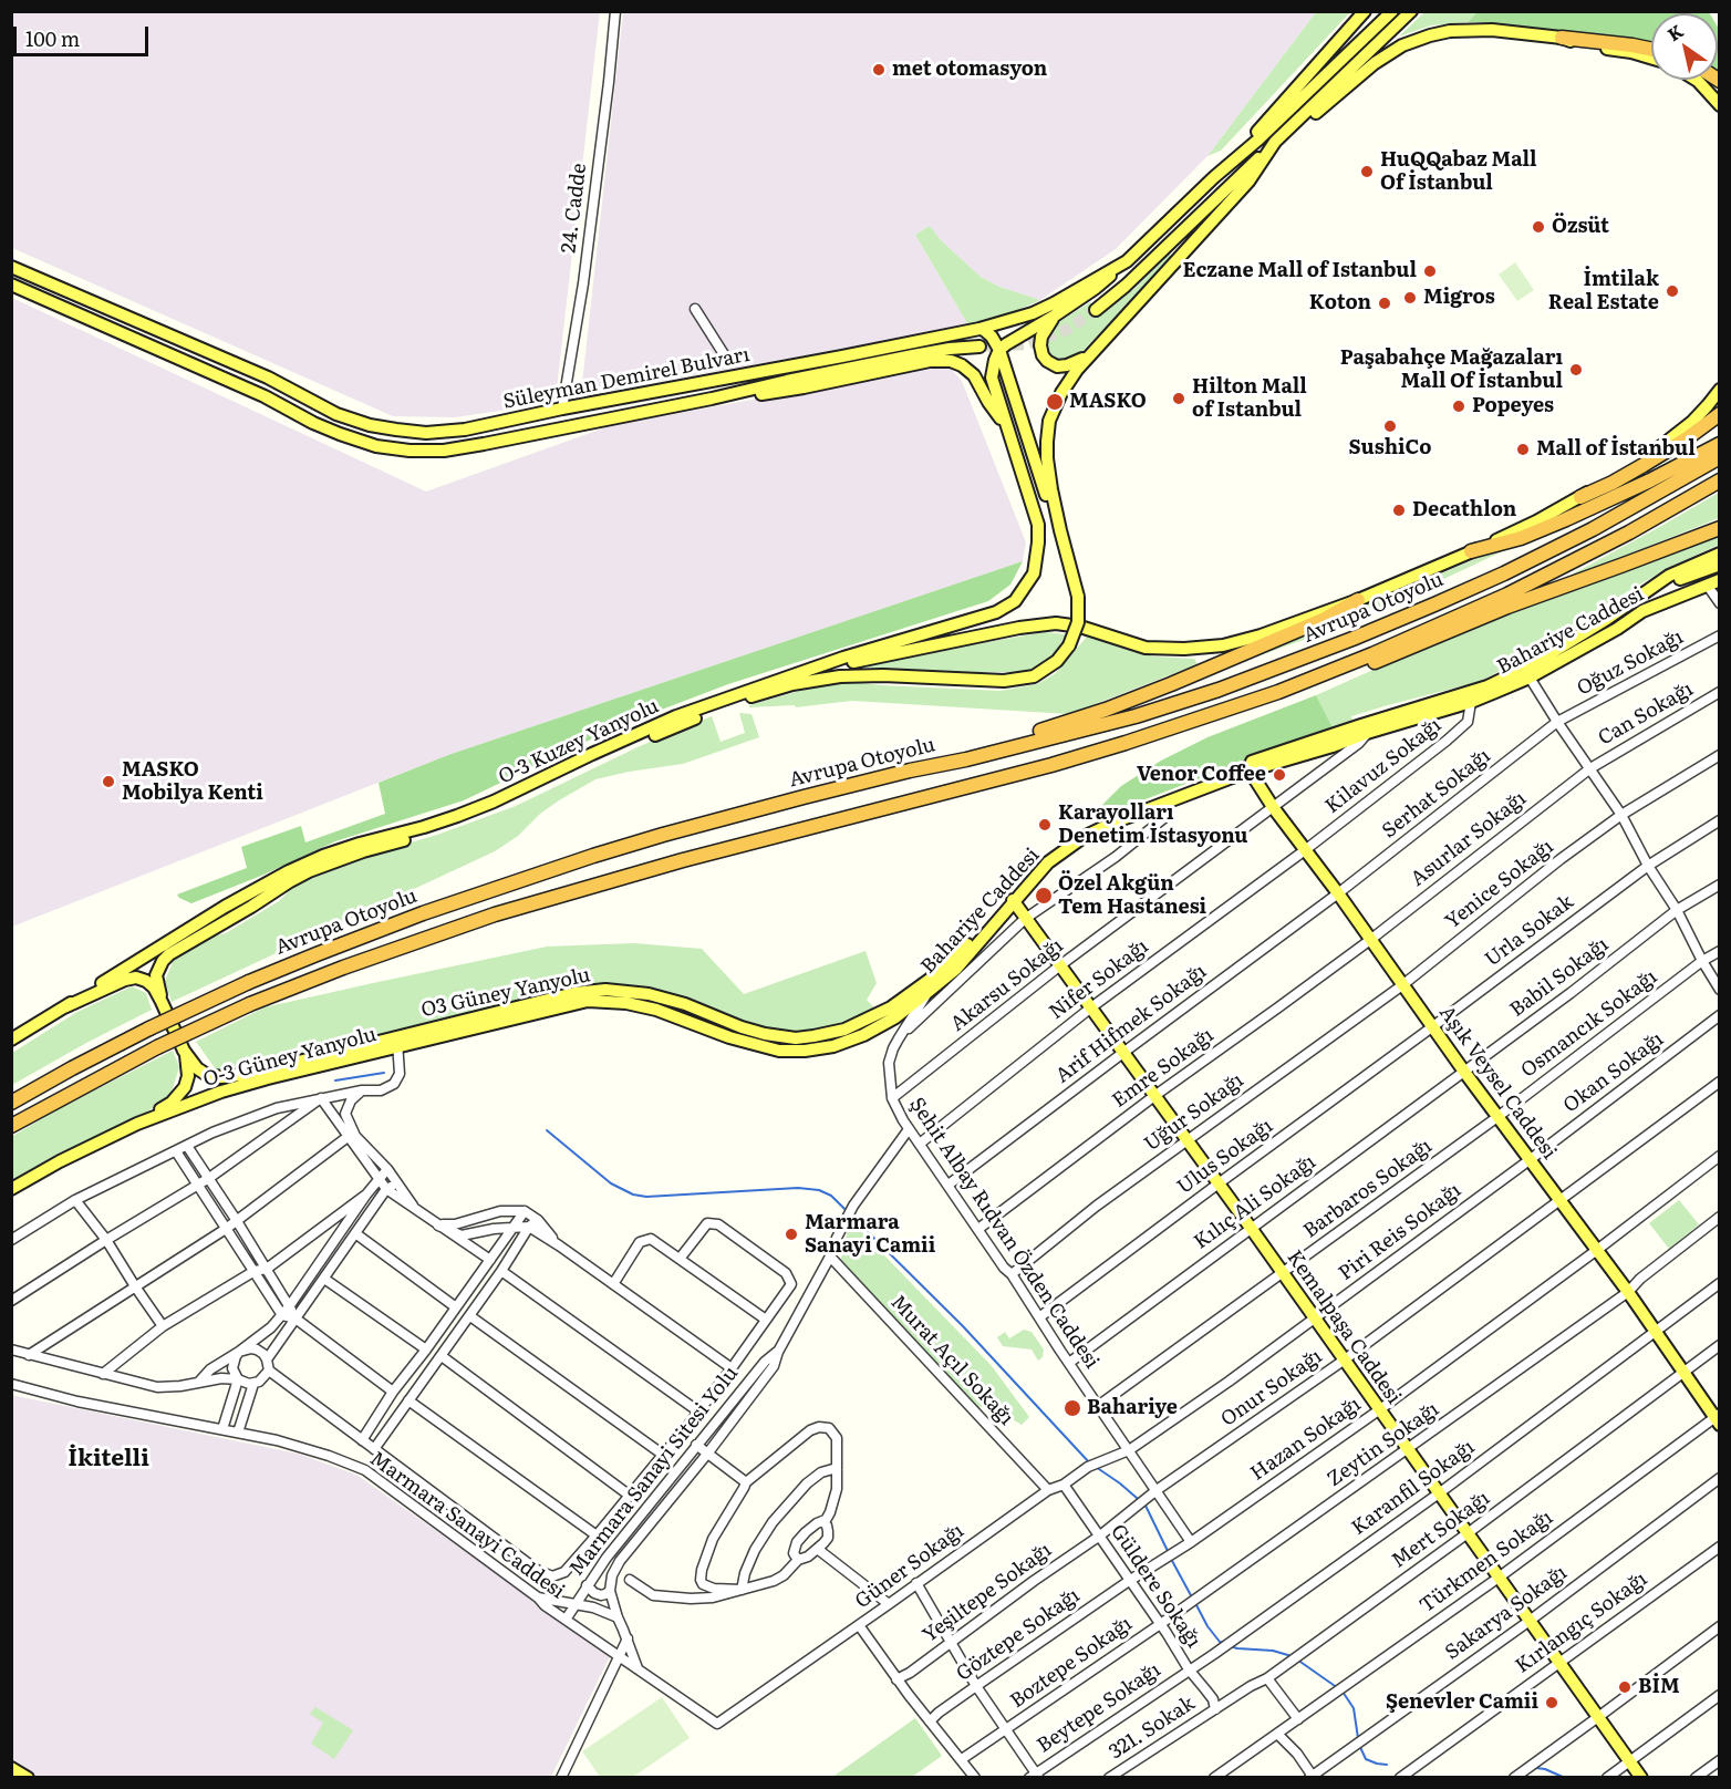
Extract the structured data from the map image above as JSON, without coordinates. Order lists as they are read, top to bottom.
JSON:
{
  "streets": {
    "highway": ["Avrupa Otoyolu"],
    "main road": [
      "Süleyman Demirel Bulvarı",
      "Bahariye Caddesi",
      "O-3 Kuzey Yanyolu",
      "O3 Güney Yanyolu",
      "O-3 Güney Yanyolu",
      "Aşık Veysel Caddesi",
      "Kemalpaşa Caddesi"
    ],
    "street": [
      "24. Cadde",
      "Oğuz Sokağı",
      "Can Sokağı",
      "Kilavuz Sokağı",
      "Serhat Sokağı",
      "Asurlar Sokağı",
      "Yenice Sokağı",
      "Urla Sokak",
      "Babil Sokağı",
      "Nifer Sokağı",
      "Akarsu Sokağı",
      "Arif Hifmek Sokağı",
      "Osmancık Sokağı",
      "Emre Sokağı",
      "Okan Sokağı",
      "Uğur Sokağı",
      "Ulus Sokağı",
      "Barbaros Sokağı",
      "Kılıç Ali Sokağı",
      "Piri Reis Sokağı",
      "Şehit Albay Rıdvan Özden Caddesi",
      "Murat Açıl Sokağı",
      "Onur Sokağı",
      "Hazan Sokağı",
      "Zeytin Sokağı",
      "Marmara Sanayi Sitesi Yolu",
      "Karanfil Sokağı",
      "Marmara Sanayi Caddesi",
      "Mert Sokağı",
      "Türkmen Sokağı",
      "Güner Sokağı",
      "Güldere Sokağı",
      "Yeşiltepe Sokağı",
      "Sakarya Sokağı",
      "Kırlangıç Sokağı",
      "Göztepe Sokağı",
      "Boztepe Sokağı",
      "Beytepe Sokağı",
      "321. Sokak"
    ]
  },
  "crossings": [
    ["24. Cadde", "Süleyman Demirel Bulvarı"],
    ["Bahariye Caddesi", "Kilavuz Sokağı"],
    ["Bahariye Caddesi", "Akarsu Sokağı"],
    ["Bahariye Caddesi", "O3 Güney Yanyolu"],
    ["Bahariye Caddesi", "O-3 Güney Yanyolu"],
    ["Bahariye Caddesi", "Aşık Veysel Caddesi"],
    ["Bahariye Caddesi", "Şehit Albay Rıdvan Özden Caddesi"],
    ["Bahariye Caddesi", "Kemalpaşa Caddesi"],
    ["Oğuz Sokağı", "Serhat Sokağı"],
    ["Can Sokağı", "Asurlar Sokağı"],
    ["O-3 Kuzey Yanyolu", "O-3 Güney Yanyolu"],
    ["Kilavuz Sokağı", "Nifer Sokağı"],
    ["Kilavuz Sokağı", "Aşık Veysel Caddesi"],
    ["Serhat Sokağı", "Arif Hifmek Sokağı"],
    ["Serhat Sokağı", "Aşık Veysel Caddesi"],
    ["Asurlar Sokağı", "Emre Sokağı"],
    ["Asurlar Sokağı", "Aşık Veysel Caddesi"],
    ["Yenice Sokağı", "Aşık Veysel Caddesi"],
    ["Yenice Sokağı", "Uğur Sokağı"],
    ["Urla Sokak", "Aşık Veysel Caddesi"],
    ["Urla Sokak", "Ulus Sokağı"],
    ["Babil Sokağı", "Aşık Veysel Caddesi"],
    ["Babil Sokağı", "Kılıç Ali Sokağı"],
    ["Nifer Sokağı", "Aşık Veysel Caddesi"],
    ["Nifer Sokağı", "Şehit Albay Rıdvan Özden Caddesi"],
    ["Nifer Sokağı", "Kemalpaşa Caddesi"],
    ["Akarsu Sokağı", "Aşık Veysel Caddesi"],
    ["Akarsu Sokağı", "Şehit Albay Rıdvan Özden Caddesi"],
    ["Akarsu Sokağı", "Kemalpaşa Caddesi"],
    ["O3 Güney Yanyolu", "O-3 Güney Yanyolu"],
    ["O3 Güney Yanyolu", "Aşık Veysel Caddesi"],
    ["Arif Hifmek Sokağı", "Aşık Veysel Caddesi"],
    ["Arif Hifmek Sokağı", "Şehit Albay Rıdvan Özden Caddesi"],
    ["Arif Hifmek Sokağı", "Kemalpaşa Caddesi"],
    ["Osmancık Sokağı", "Aşık Veysel Caddesi"],
    ["Osmancık Sokağı", "Barbaros Sokağı"],
    ["Emre Sokağı", "Aşık Veysel Caddesi"],
    ["Emre Sokağı", "Şehit Albay Rıdvan Özden Caddesi"],
    ["Emre Sokağı", "Kemalpaşa Caddesi"],
    ["Okan Sokağı", "Aşık Veysel Caddesi"],
    ["Okan Sokağı", "Piri Reis Sokağı"],
    ["Aşık Veysel Caddesi", "Uğur Sokağı"],
    ["Aşık Veysel Caddesi", "Ulus Sokağı"],
    ["Aşık Veysel Caddesi", "Barbaros Sokağı"],
    ["Aşık Veysel Caddesi", "Kılıç Ali Sokağı"],
    ["Aşık Veysel Caddesi", "Piri Reis Sokağı"],
    ["Aşık Veysel Caddesi", "Onur Sokağı"],
    ["Aşık Veysel Caddesi", "Hazan Sokağı"],
    ["Aşık Veysel Caddesi", "Zeytin Sokağı"],
    ["Aşık Veysel Caddesi", "Karanfil Sokağı"],
    ["Aşık Veysel Caddesi", "Mert Sokağı"],
    ["Aşık Veysel Caddesi", "Türkmen Sokağı"],
    ["Uğur Sokağı", "Şehit Albay Rıdvan Özden Caddesi"],
    ["Uğur Sokağı", "Kemalpaşa Caddesi"],
    ["Ulus Sokağı", "Şehit Albay Rıdvan Özden Caddesi"],
    ["Ulus Sokağı", "Kemalpaşa Caddesi"],
    ["Barbaros Sokağı", "Şehit Albay Rıdvan Özden Caddesi"],
    ["Barbaros Sokağı", "Kemalpaşa Caddesi"],
    ["Kılıç Ali Sokağı", "Şehit Albay Rıdvan Özden Caddesi"],
    ["Kılıç Ali Sokağı", "Kemalpaşa Caddesi"],
    ["Piri Reis Sokağı", "Şehit Albay Rıdvan Özden Caddesi"],
    ["Piri Reis Sokağı", "Kemalpaşa Caddesi"],
    ["Piri Reis Sokağı", "Güner Sokağı"],
    ["Şehit Albay Rıdvan Özden Caddesi", "Onur Sokağı"],
    ["Şehit Albay Rıdvan Özden Caddesi", "Marmara Sanayi Sitesi Yolu"],
    ["Şehit Albay Rıdvan Özden Caddesi", "Güner Sokağı"],
    ["Kemalpaşa Caddesi", "Onur Sokağı"],
    ["Kemalpaşa Caddesi", "Hazan Sokağı"],
    ["Kemalpaşa Caddesi", "Zeytin Sokağı"],
    ["Kemalpaşa Caddesi", "Karanfil Sokağı"],
    ["Kemalpaşa Caddesi", "Mert Sokağı"],
    ["Kemalpaşa Caddesi", "Türkmen Sokağı"],
    ["Kemalpaşa Caddesi", "Sakarya Sokağı"],
    ["Kemalpaşa Caddesi", "Kırlangıç Sokağı"],
    ["Murat Açıl Sokağı", "Marmara Sanayi Sitesi Yolu"],
    ["Murat Açıl Sokağı", "Güner Sokağı"],
    ["Onur Sokağı", "Güldere Sokağı"],
    ["Onur Sokağı", "Yeşiltepe Sokağı"],
    ["Hazan Sokağı", "Güldere Sokağı"],
    ["Hazan Sokağı", "Göztepe Sokağı"],
    ["Zeytin Sokağı", "Güldere Sokağı"],
    ["Zeytin Sokağı", "Boztepe Sokağı"],
    ["Marmara Sanayi Sitesi Yolu", "Marmara Sanayi Caddesi"],
    ["Karanfil Sokağı", "Güldere Sokağı"],
    ["Karanfil Sokağı", "Beytepe Sokağı"],
    ["Marmara Sanayi Caddesi", "Güner Sokağı"],
    ["Mert Sokağı", "Güldere Sokağı"],
    ["Mert Sokağı", "321. Sokak"],
    ["Güner Sokağı", "Güldere Sokağı"],
    ["Güldere Sokağı", "Yeşiltepe Sokağı"],
    ["Güldere Sokağı", "Göztepe Sokağı"],
    ["Güldere Sokağı", "Boztepe Sokağı"],
    ["Güldere Sokağı", "Beytepe Sokağı"],
    ["Güldere Sokağı", "321. Sokak"]
  ],
  "districts": ["İkitelli"],
  "places": [
    "met otomasyon",
    "HuQQabaz Mall Of İstanbul",
    "Özsüt",
    "Eczane Mall of Istanbul",
    "İmtilak Real Estate",
    "Migros",
    "Koton",
    "Paşabahçe Mağazaları Mall Of İstanbul",
    "Hilton Mall of Istanbul",
    "MASKO",
    "Popeyes",
    "SushiCo",
    "Mall of İstanbul",
    "Decathlon",
    "Venor Coffee",
    "MASKO Mobilya Kenti",
    "Karayolları Denetim İstasyonu",
    "Özel Akgün Tem Hastanesi",
    "Marmara Sanayi Camii",
    "Bahariye",
    "BİM",
    "Şenevler Camii"
  ],
  "scale_bar": "100 m",
  "north": "top left"
}
